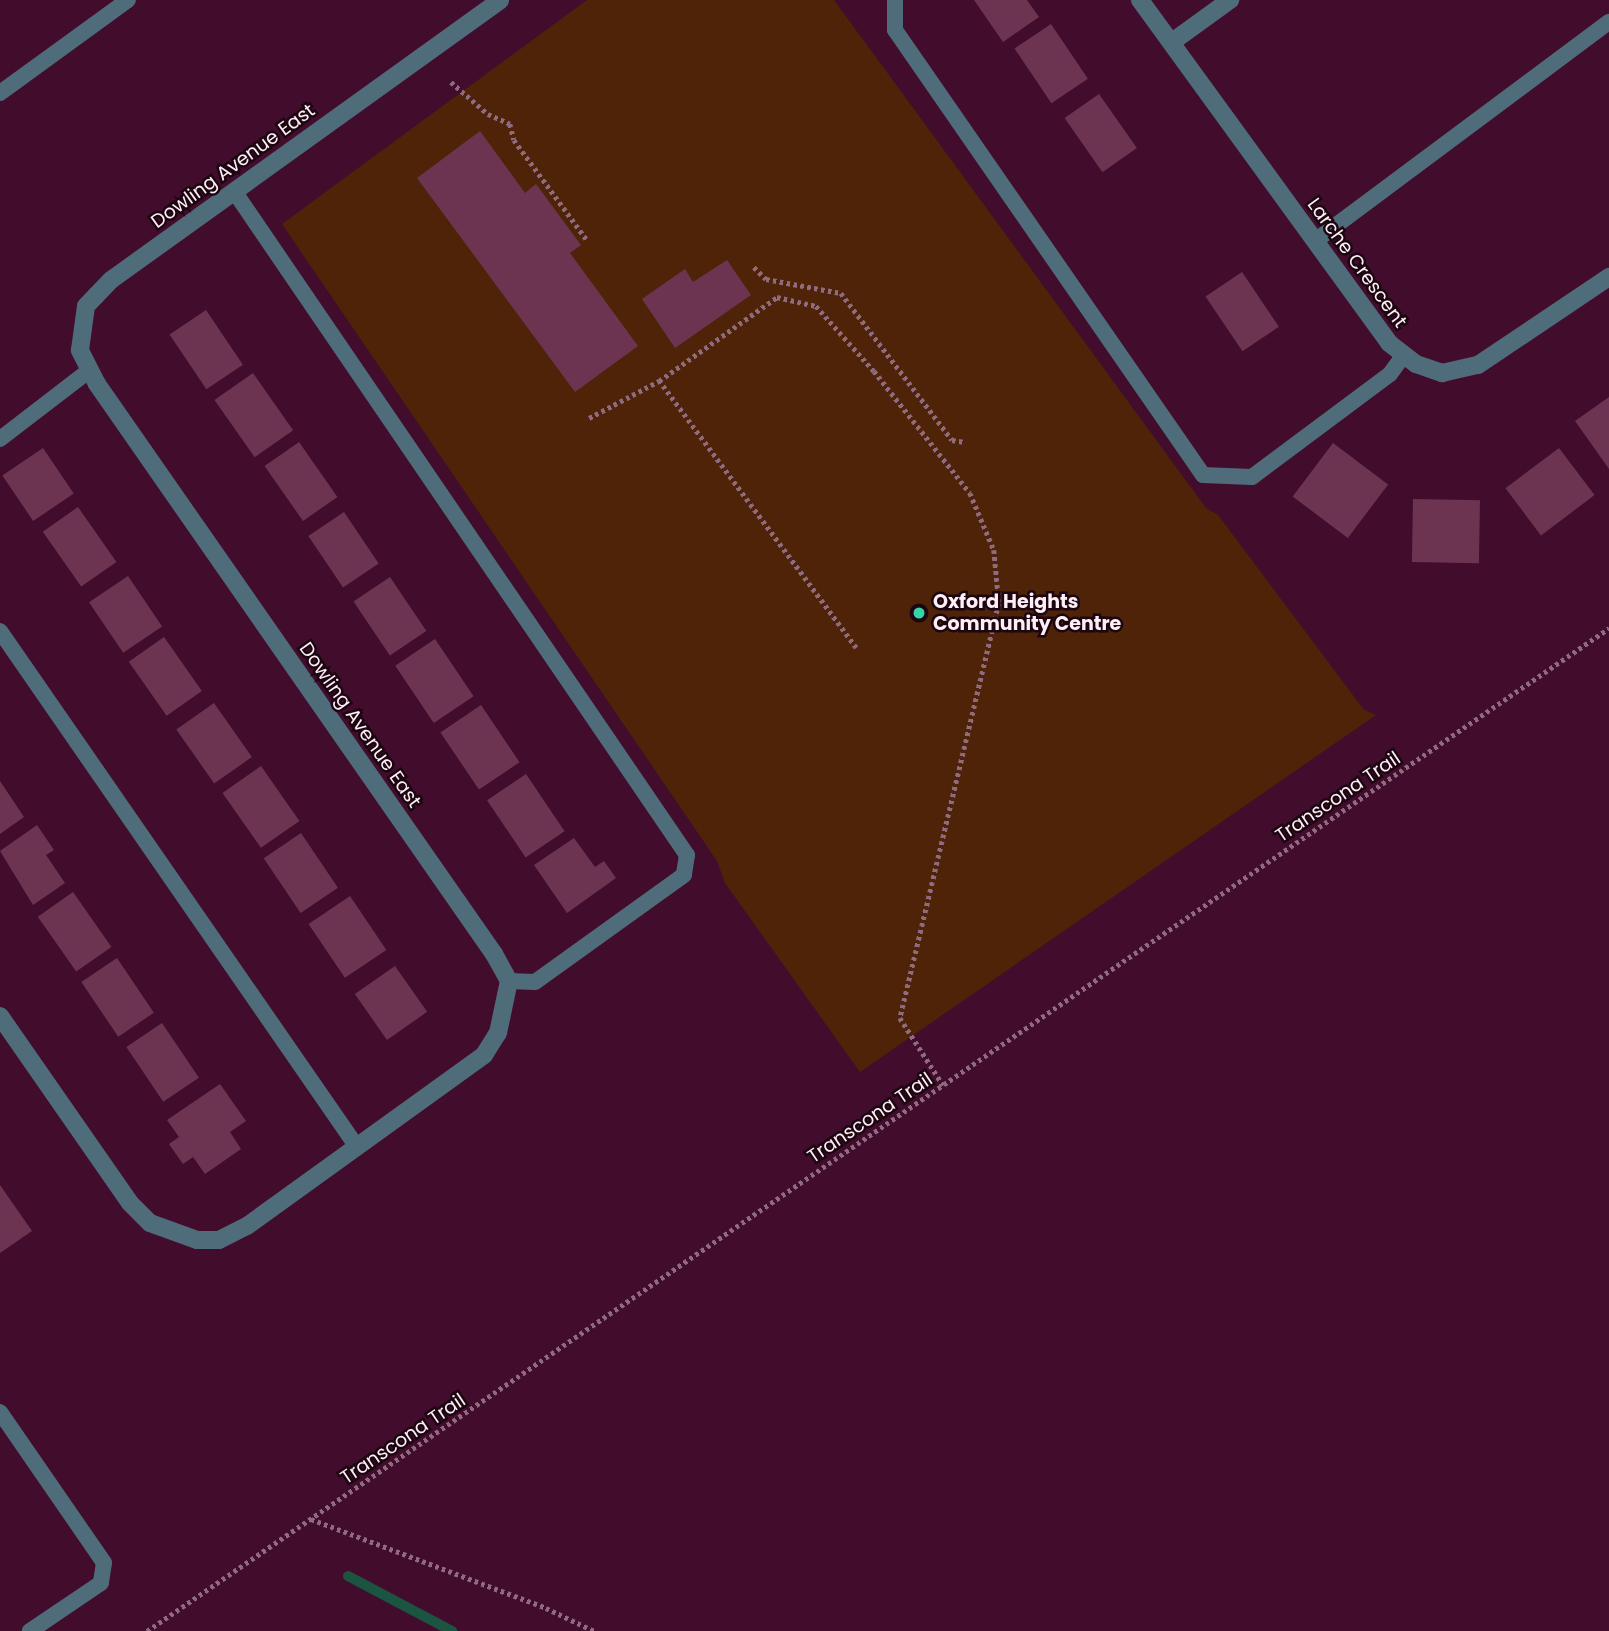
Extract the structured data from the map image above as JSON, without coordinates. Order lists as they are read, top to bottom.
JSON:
{
  "streets": {
    "street": ["Dowling Avenue East", "Larche Crescent"],
    "path": ["Transcona Trail"]
  },
  "places": ["Oxford Heights Community Centre"]
}
